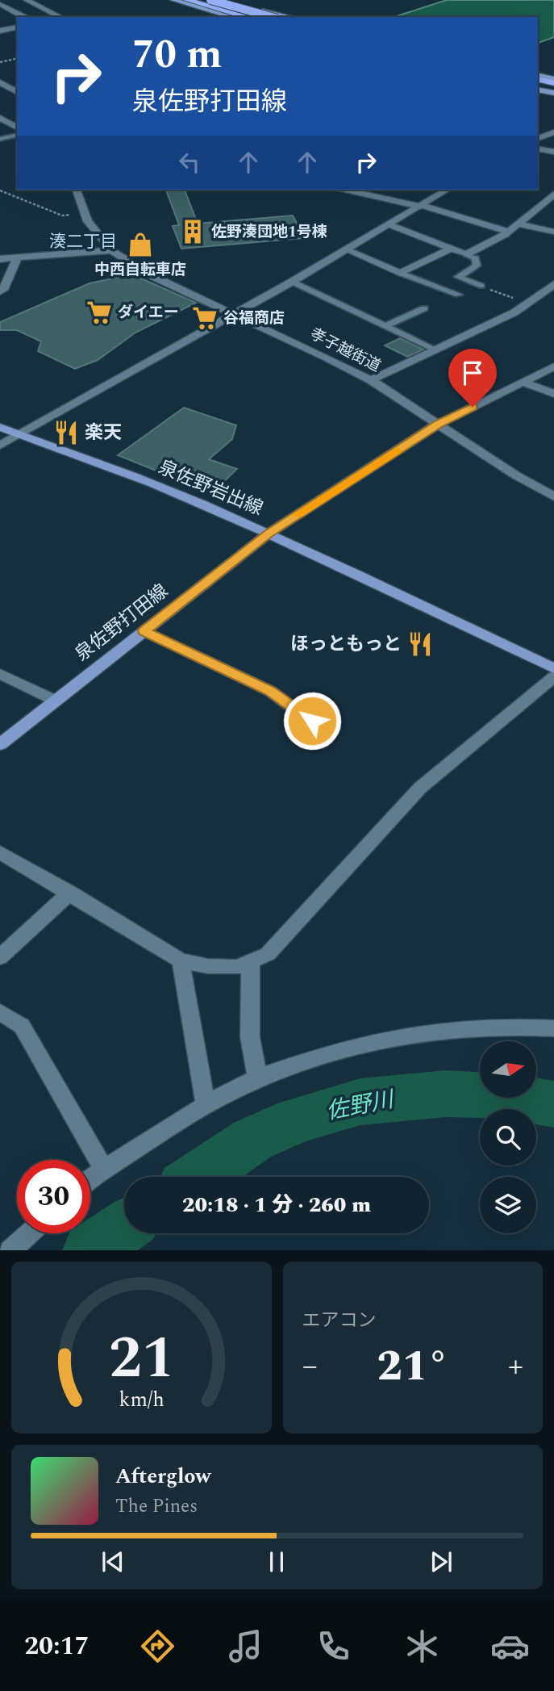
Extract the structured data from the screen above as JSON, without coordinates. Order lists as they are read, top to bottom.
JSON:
{
  "streets": {
    "main road": ["泉佐野岩出線", "泉佐野打田線"],
    "street": ["孝子越街道"]
  },
  "crossings": [
    ["泉佐野岩出線", "泉佐野打田線"]
  ],
  "districts": ["湊二丁目"],
  "water": ["佐野川"],
  "places": {
    "building": ["佐野湊団地1号棟"],
    "shop": ["中西自転車店"],
    "supermarket": ["ダイエー", "谷福商店"],
    "restaurant": ["楽天", "ほっともっと"]
  },
  "north": "right",
  "page": {
    "turn": ["70 m", "泉佐野打田線"],
    "limit": "30",
    "trip": "20:18 · 1 分 · 260 m",
    "tile": "エアコン",
    "heat": ["−", "21°", "+"],
    "song": ["Afterglow", "The Pines"],
    "tabs": "20:17",
    "gauge": ["21", "km/h"]
  }
}
